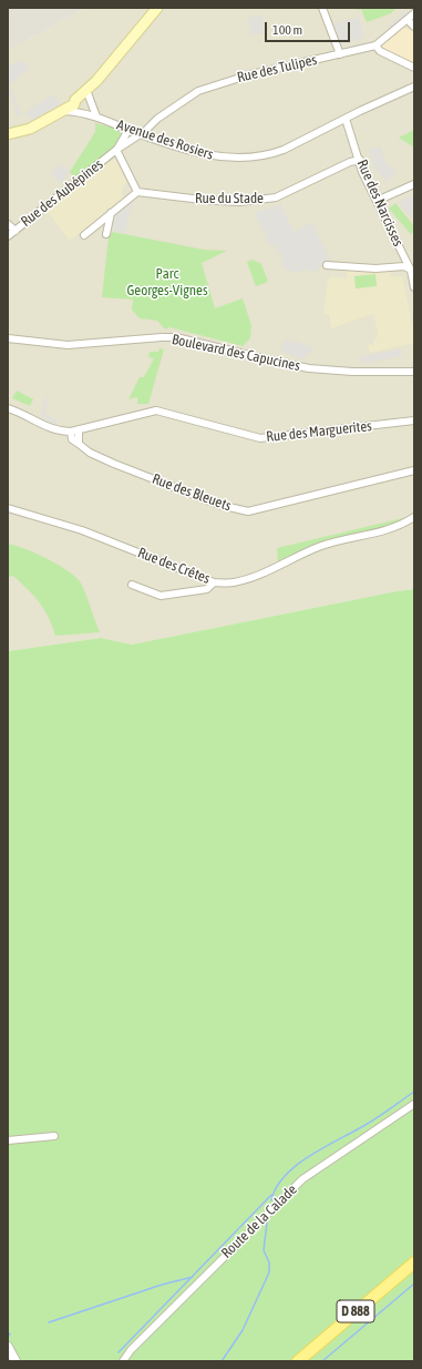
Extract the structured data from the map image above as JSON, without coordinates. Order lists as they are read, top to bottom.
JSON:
{
  "streets": {
    "main road": ["D 888"],
    "street": [
      "Rue des Tulipes",
      "Avenue des Rosiers",
      "Rue des Aubépines",
      "Rue du Stade",
      "Rue des Narcisses",
      "Boulevard des Capucines",
      "Rue des Marguerites",
      "Rue des Bleuets",
      "Rue des Crêtes",
      "Route de la Calade"
    ]
  },
  "crossings": [
    ["Rue des Tulipes", "Avenue des Rosiers"],
    ["Rue des Tulipes", "Rue des Aubépines"],
    ["Avenue des Rosiers", "Rue des Aubépines"],
    ["Avenue des Rosiers", "Rue des Narcisses"],
    ["Rue du Stade", "Rue des Narcisses"],
    ["Rue des Marguerites", "Rue des Bleuets"]
  ],
  "parks": ["Parc Georges-Vignes"],
  "scale_bar": "100 m"
}
